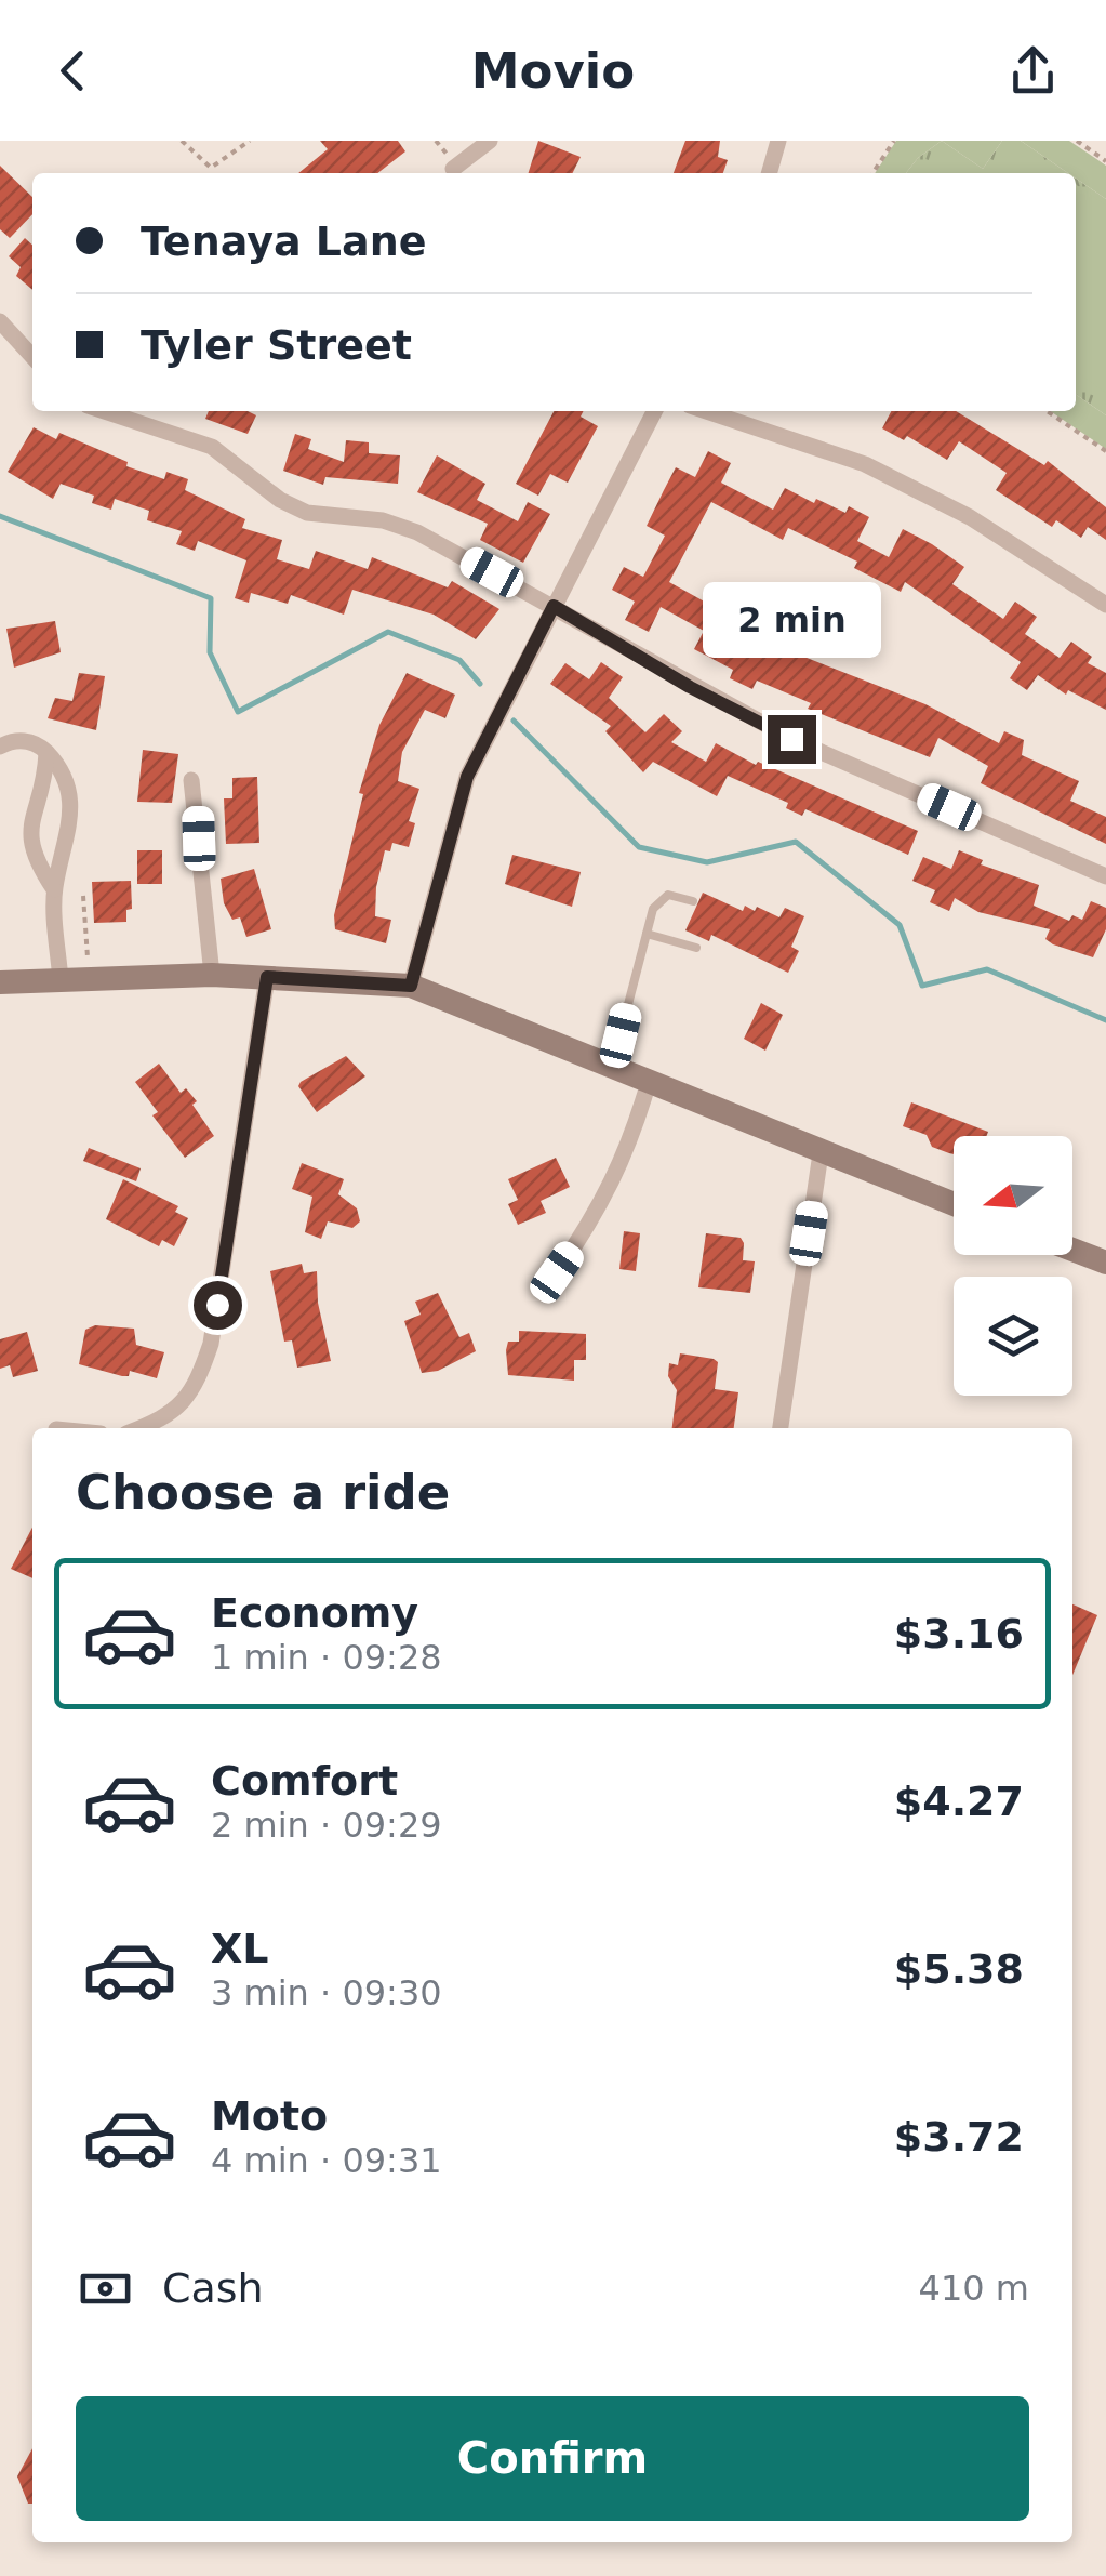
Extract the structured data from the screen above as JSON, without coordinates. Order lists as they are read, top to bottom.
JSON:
{
  "north": "left",
  "page": {
    "header": "Movio",
    "banner": ["Tenaya Lane", "Tyler Street"],
    "bubble": "2 min",
    "heading": "Choose a ride",
    "list": [
      {
        "name": "Economy",
        "note": "1 min · 09:28",
        "value": "$3.16"
      },
      {
        "name": "Comfort",
        "note": "2 min · 09:29",
        "value": "$4.27"
      },
      {
        "name": "XL",
        "note": "3 min · 09:30",
        "value": "$5.38"
      },
      {
        "name": "Moto",
        "note": "4 min · 09:31",
        "value": "$3.72"
      }
    ],
    "pay": ["Cash", "410 m"],
    "buttons": "Confirm"
  }
}
